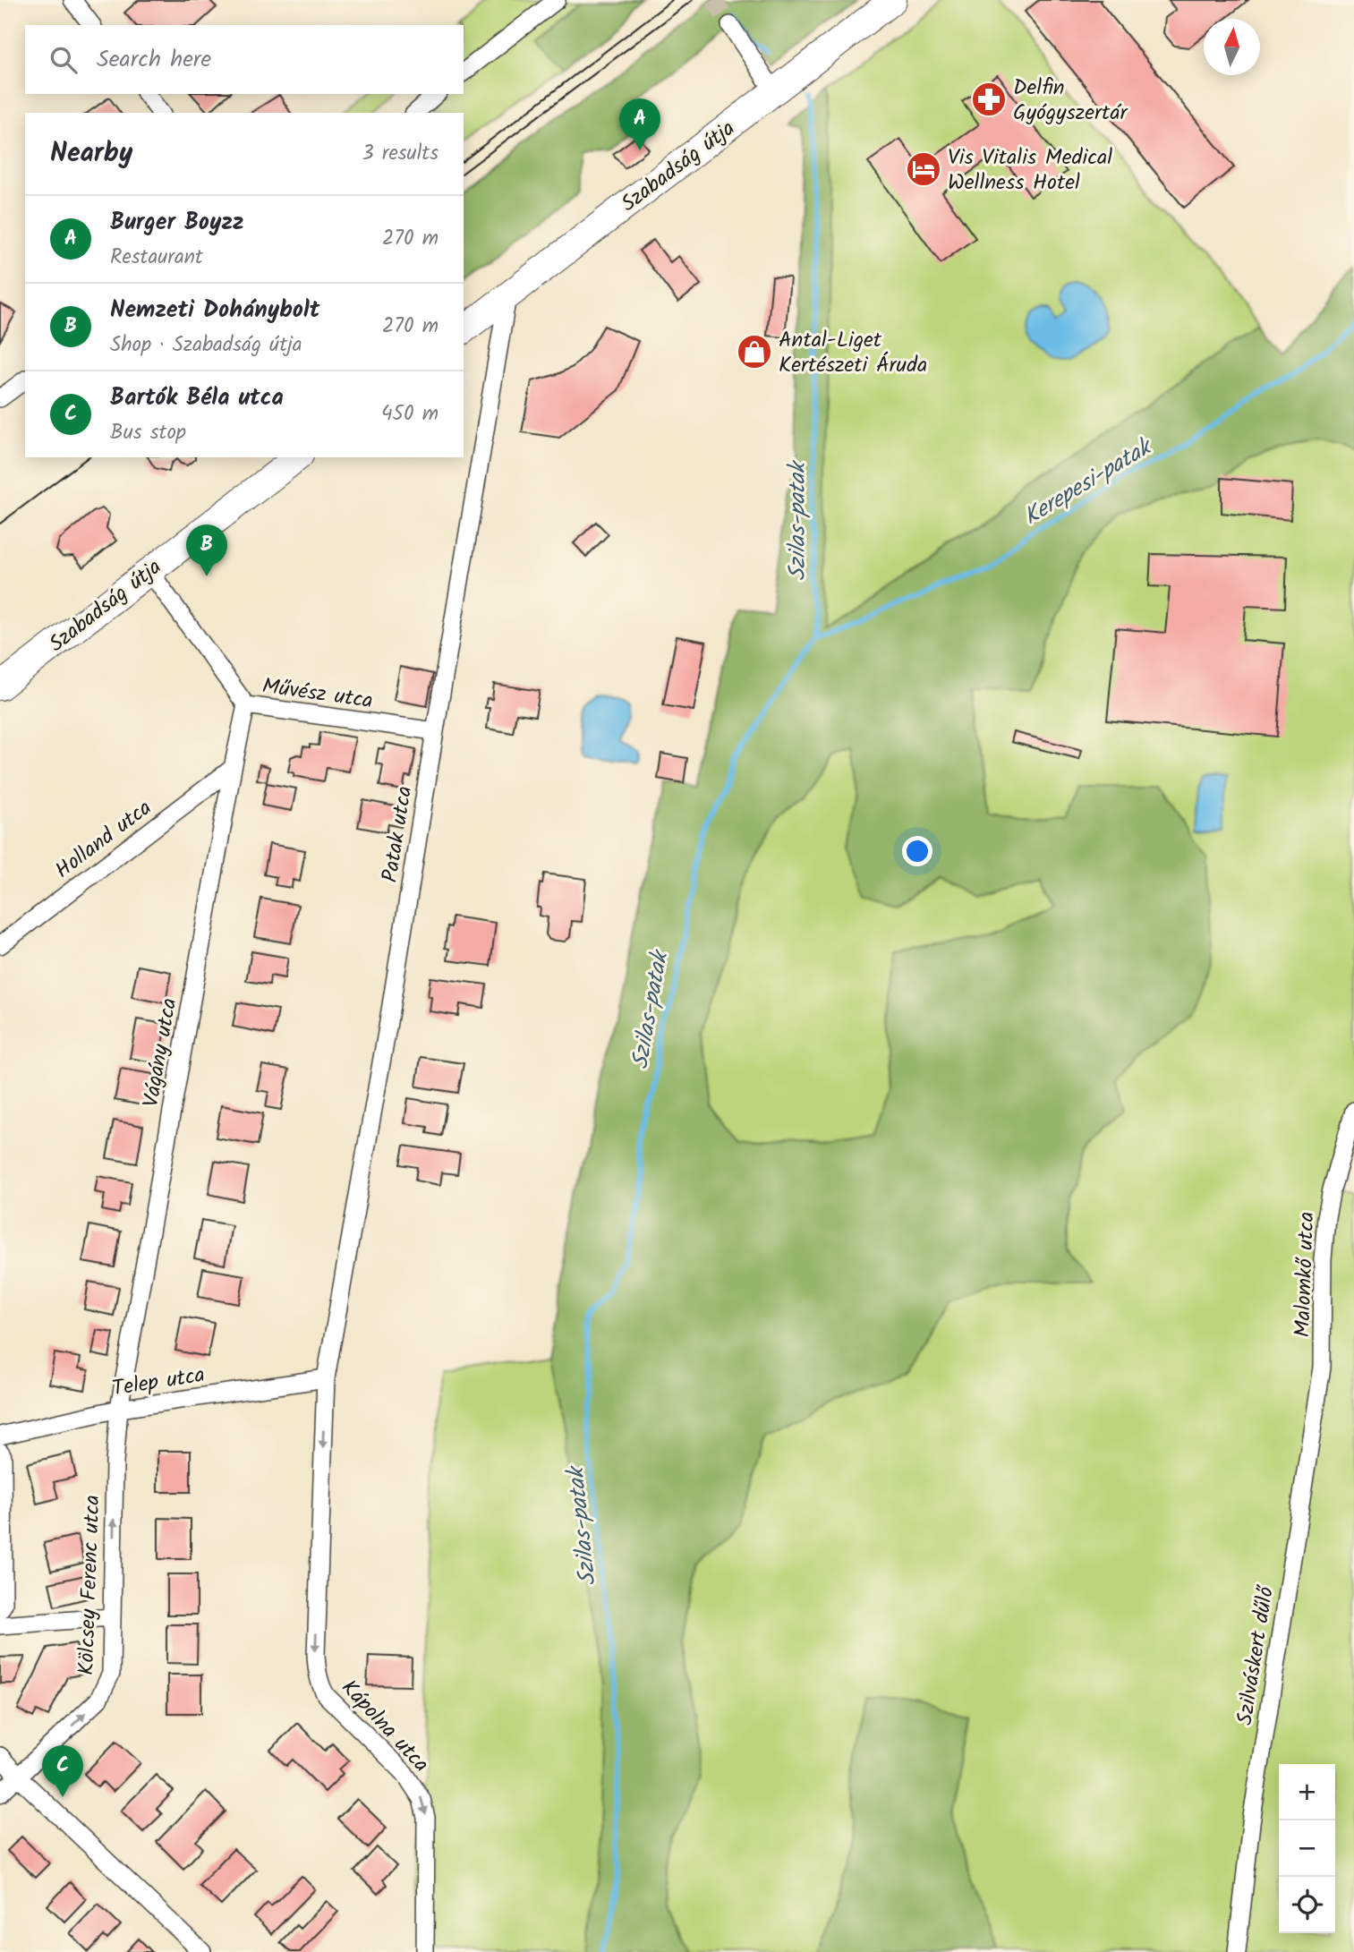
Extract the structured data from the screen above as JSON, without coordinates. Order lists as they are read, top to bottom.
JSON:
{
  "streets": {
    "main road": ["Szabadság útja"],
    "street": [
      "Művész utca",
      "Patak utca",
      "Holland utca",
      "Vágány utca",
      "Malomkő utca",
      "Telep utca",
      "Kölcsey Ferenc utca",
      "Szilváskert dűlő",
      "Kápolna utca"
    ]
  },
  "crossings": [
    ["Szabadság útja", "Művész utca"],
    ["Szabadság útja", "Patak utca"],
    ["Művész utca", "Patak utca"],
    ["Művész utca", "Vágány utca"],
    ["Patak utca", "Telep utca"],
    ["Patak utca", "Kápolna utca"],
    ["Holland utca", "Vágány utca"],
    ["Vágány utca", "Telep utca"],
    ["Vágány utca", "Kölcsey Ferenc utca"],
    ["Malomkő utca", "Szilváskert dűlő"],
    ["Telep utca", "Kölcsey Ferenc utca"],
    ["Telep utca", "Kápolna utca"]
  ],
  "one_way": ["Kápolna utca"],
  "water": ["Kerepesi-patak", "Szilas-patak"],
  "places": {
    "pharmacy": ["Delfin Gyógyszertár"],
    "hotel": ["Vis Vitalis Medical Wellness Hotel"],
    "shop": ["Antal-Liget Kertészeti Áruda"]
  },
  "north": "top",
  "page": {
    "search": "Search here",
    "pins": ["A", "B", "C"],
    "heading": ["Nearby", "3 results"],
    "list": [
      {
        "mark": "A",
        "name": "Burger Boyzz",
        "note": "Restaurant",
        "value": "270 m"
      },
      {
        "mark": "B",
        "name": "Nemzeti Dohánybolt",
        "note": "Shop · Szabadság útja",
        "value": "270 m"
      },
      {
        "mark": "C",
        "name": "Bartók Béla utca",
        "note": "Bus stop",
        "value": "450 m"
      }
    ],
    "map_buttons": ["+", "−"]
  }
}
